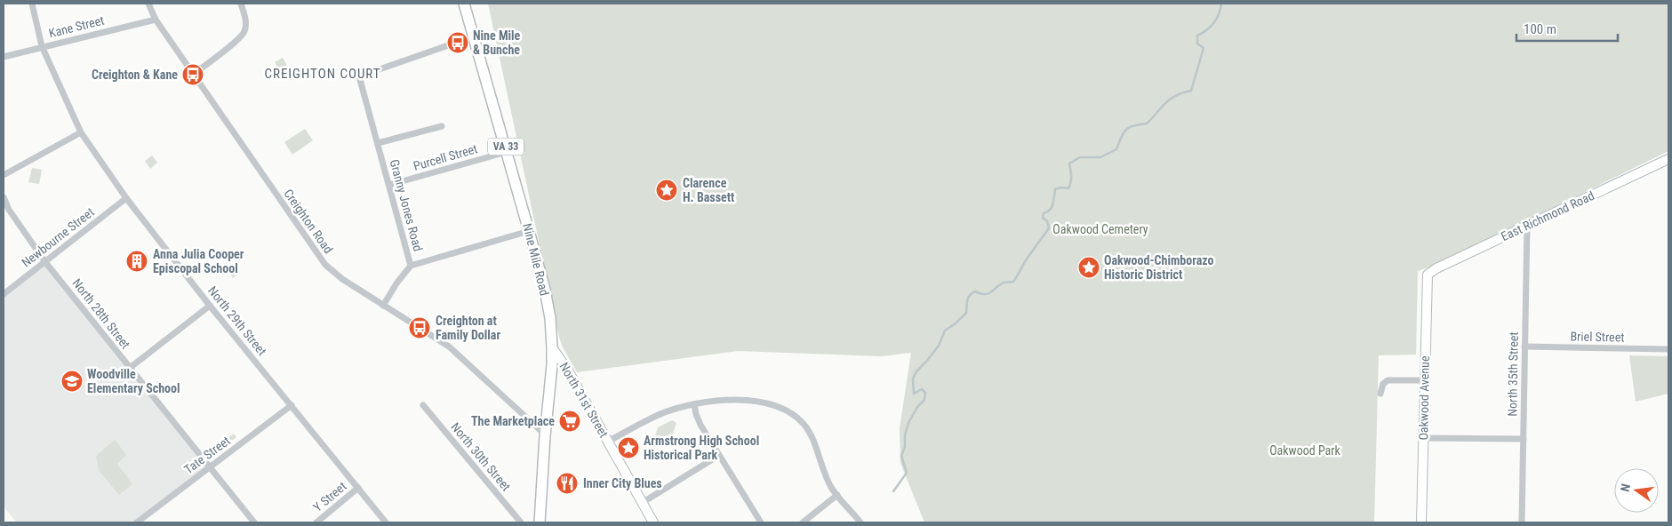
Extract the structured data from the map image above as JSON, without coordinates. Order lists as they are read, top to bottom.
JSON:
{
  "streets": {
    "main road": ["VA 33", "Nine Mile Road"],
    "street": [
      "Kane Street",
      "Purcell Street",
      "Granny Jones Road",
      "East Richmond Road",
      "Creighton Road",
      "Newbourne Street",
      "North 28th Street",
      "North 29th Street",
      "Briel Street",
      "North 35th Street",
      "Oakwood Avenue",
      "North 31st Street",
      "Tate Street",
      "North 30th Street",
      "Y Street"
    ]
  },
  "crossings": [
    ["Kane Street", "Creighton Road"],
    ["Kane Street", "North 29th Street"],
    ["Purcell Street", "Granny Jones Road"],
    ["Purcell Street", "Nine Mile Road"],
    ["Granny Jones Road", "Nine Mile Road"],
    ["East Richmond Road", "North 35th Street"],
    ["East Richmond Road", "Oakwood Avenue"],
    ["Creighton Road", "Nine Mile Road"],
    ["Newbourne Street", "North 28th Street"],
    ["Newbourne Street", "North 29th Street"],
    ["Nine Mile Road", "North 31st Street"],
    ["North 28th Street", "Tate Street"],
    ["North 29th Street", "Tate Street"],
    ["North 29th Street", "Y Street"],
    ["Briel Street", "North 35th Street"]
  ],
  "districts": ["CREIGHTON COURT"],
  "parks": ["Oakwood Cemetery", "Oakwood Park"],
  "places": {
    "bus stop": ["Nine Mile & Bunche", "Creighton & Kane", "Creighton at Family Dollar"],
    "place": ["Clarence H. Bassett", "Oakwood-Chimborazo Historic District", "Armstrong High School Historical Park"],
    "building": ["Anna Julia Cooper Episcopal School"],
    "school or university": ["Woodville Elementary School"],
    "supermarket": ["The Marketplace"],
    "restaurant": ["Inner City Blues"]
  },
  "scale_bar": "100 m",
  "north": "left"
}
